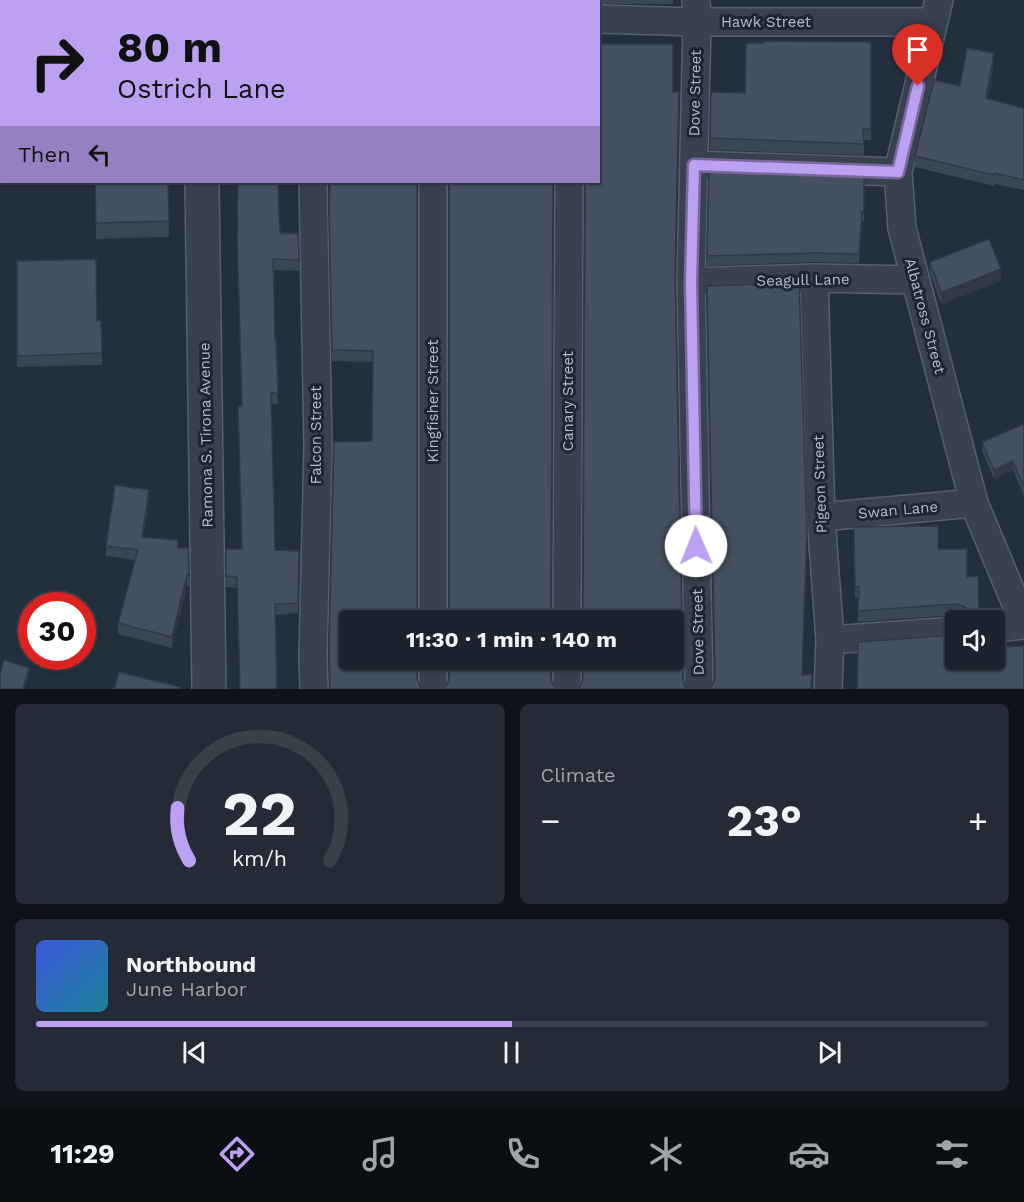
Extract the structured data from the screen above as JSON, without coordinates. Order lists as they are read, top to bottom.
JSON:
{
  "streets": {
    "street": [
      "Hawk Street",
      "Dove Street",
      "Seagull Lane",
      "Albatross Street",
      "Kingfisher Street",
      "Canary Street",
      "Ramona S. Tirona Avenue",
      "Falcon Street",
      "Pigeon Street",
      "Swan Lane"
    ]
  },
  "crossings": [
    ["Hawk Street", "Dove Street"],
    ["Hawk Street", "Albatross Street"],
    ["Dove Street", "Seagull Lane"],
    ["Seagull Lane", "Albatross Street"],
    ["Seagull Lane", "Pigeon Street"],
    ["Albatross Street", "Swan Lane"],
    ["Pigeon Street", "Swan Lane"]
  ],
  "page": {
    "turn": ["80 m", "Ostrich Lane"],
    "then": "Then",
    "limit": "30",
    "trip": "11:30 · 1 min · 140 m",
    "tile": "Climate",
    "heat": ["−", "23°", "+"],
    "song": ["Northbound", "June Harbor"],
    "tabs": "11:29",
    "gauge": ["22", "km/h"]
  }
}
